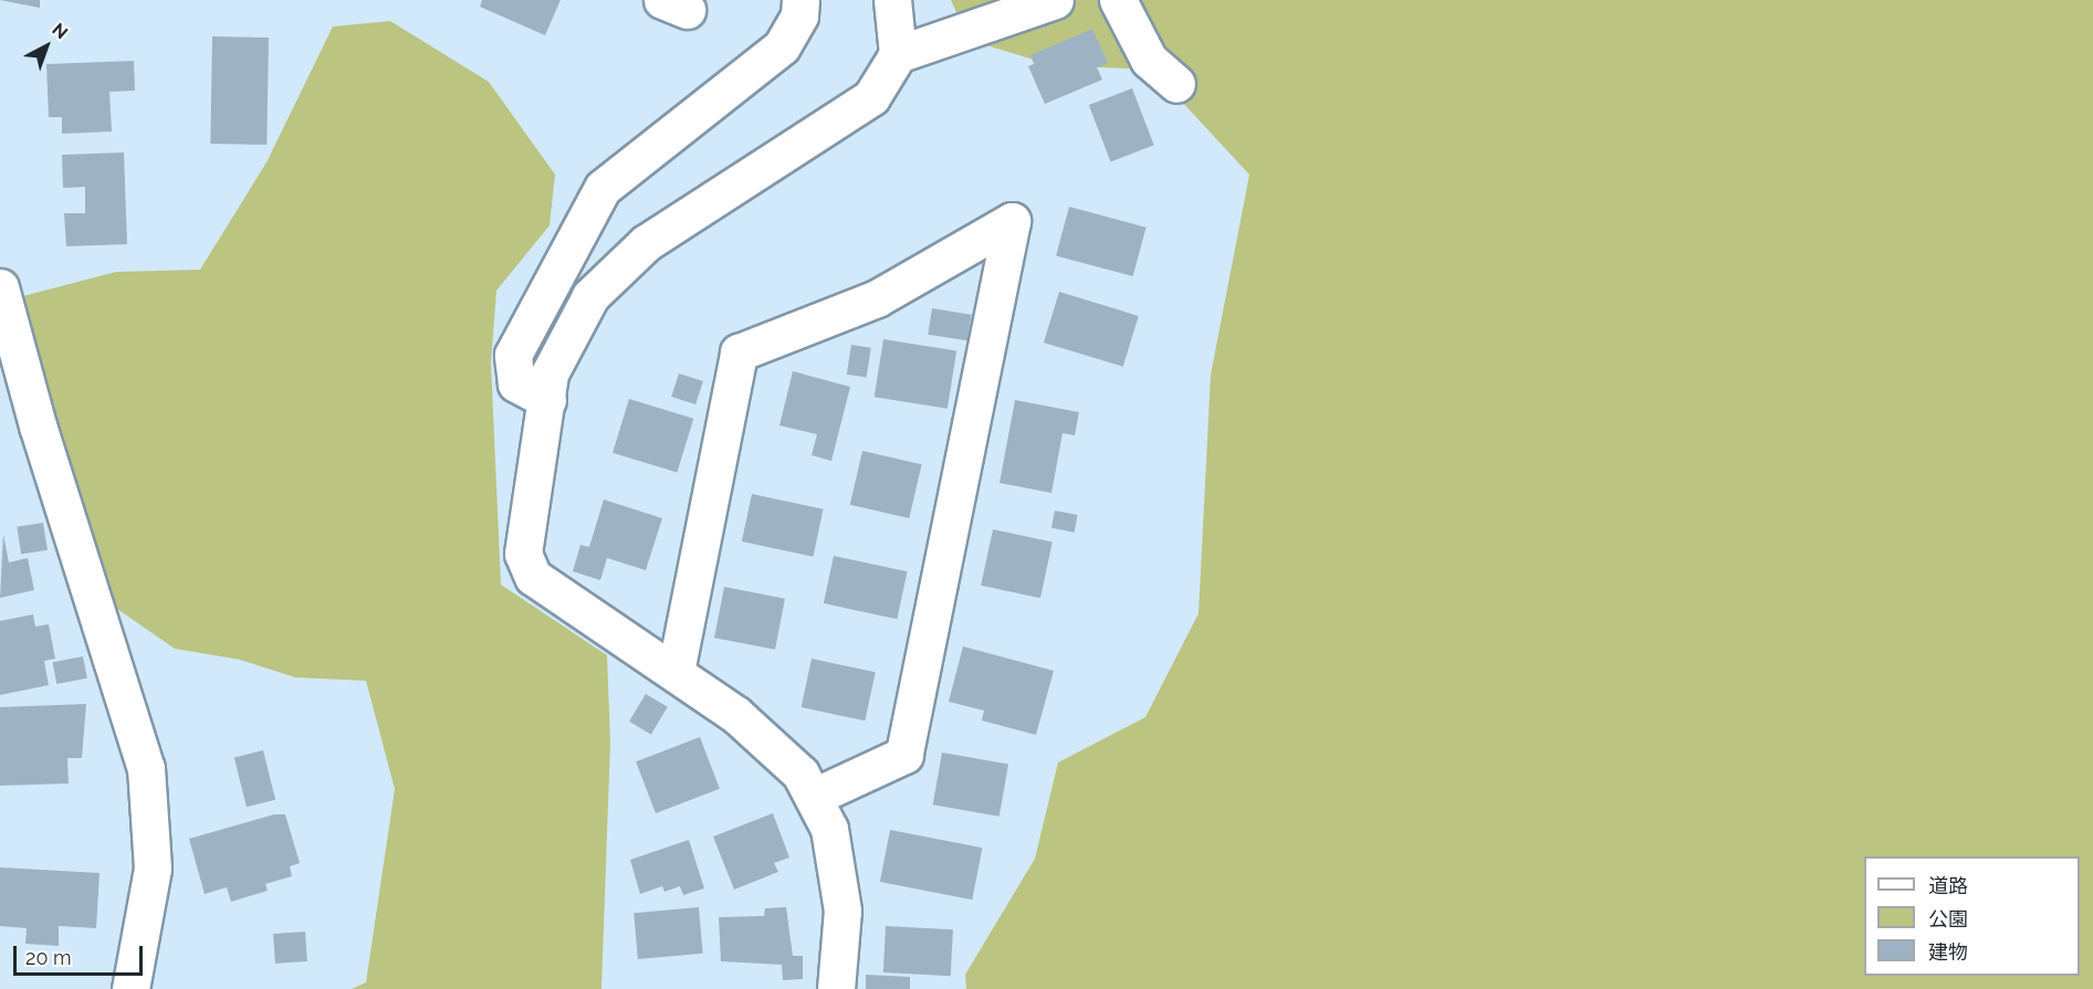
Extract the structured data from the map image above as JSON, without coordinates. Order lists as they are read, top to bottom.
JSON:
{
  "legend": ["道路", "公園", "建物"],
  "scale_bar": "20 m",
  "north": "top right"
}
